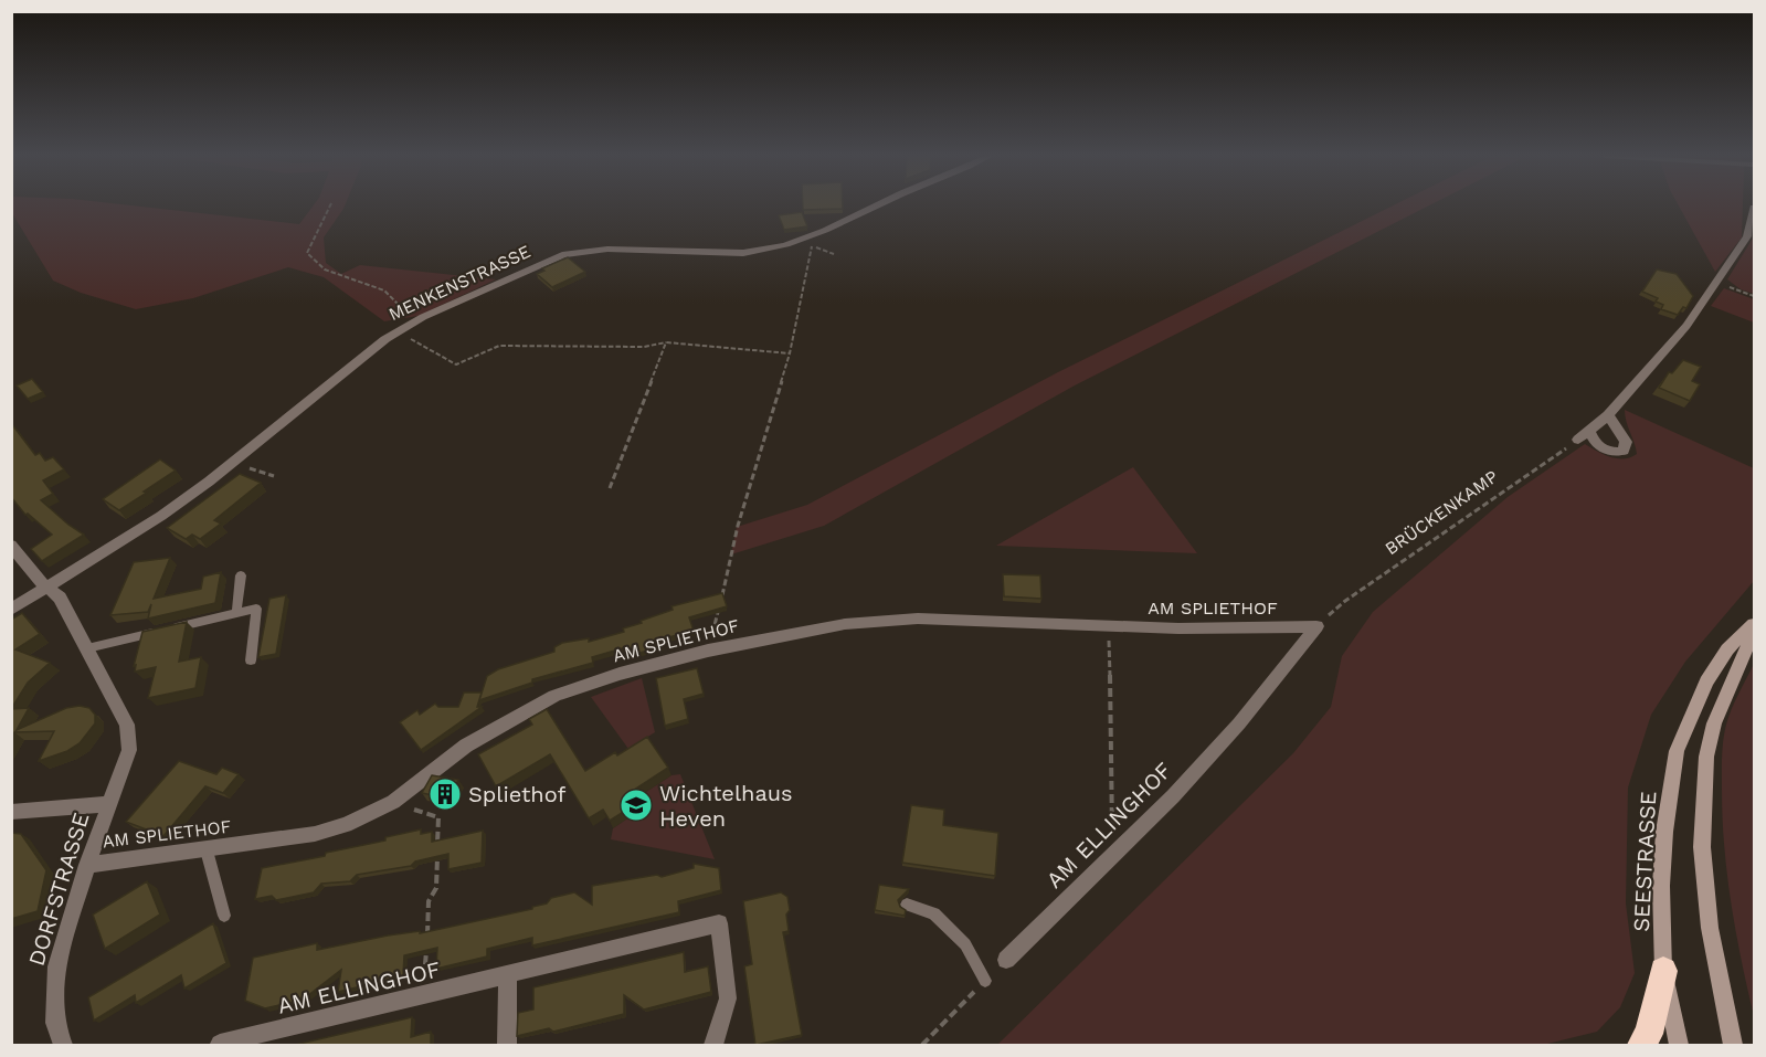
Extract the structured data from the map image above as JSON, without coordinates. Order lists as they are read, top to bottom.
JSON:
{
  "streets": {
    "main road": ["SEESTRASSE"],
    "street": [
      "MENKENSTRASSE",
      "AM SPLIETHOF",
      "AM ELLINGHOF",
      "DORFSTRASSE"
    ],
    "path": ["BRÜCKENKAMP"]
  },
  "crossings": [
    ["BRÜCKENKAMP", "AM SPLIETHOF"],
    ["BRÜCKENKAMP", "AM ELLINGHOF"],
    ["AM SPLIETHOF", "AM ELLINGHOF"],
    ["AM SPLIETHOF", "DORFSTRASSE"]
  ],
  "places": {
    "building": ["Spliethof"],
    "school or university": ["Wichtelhaus Heven"]
  }
}
